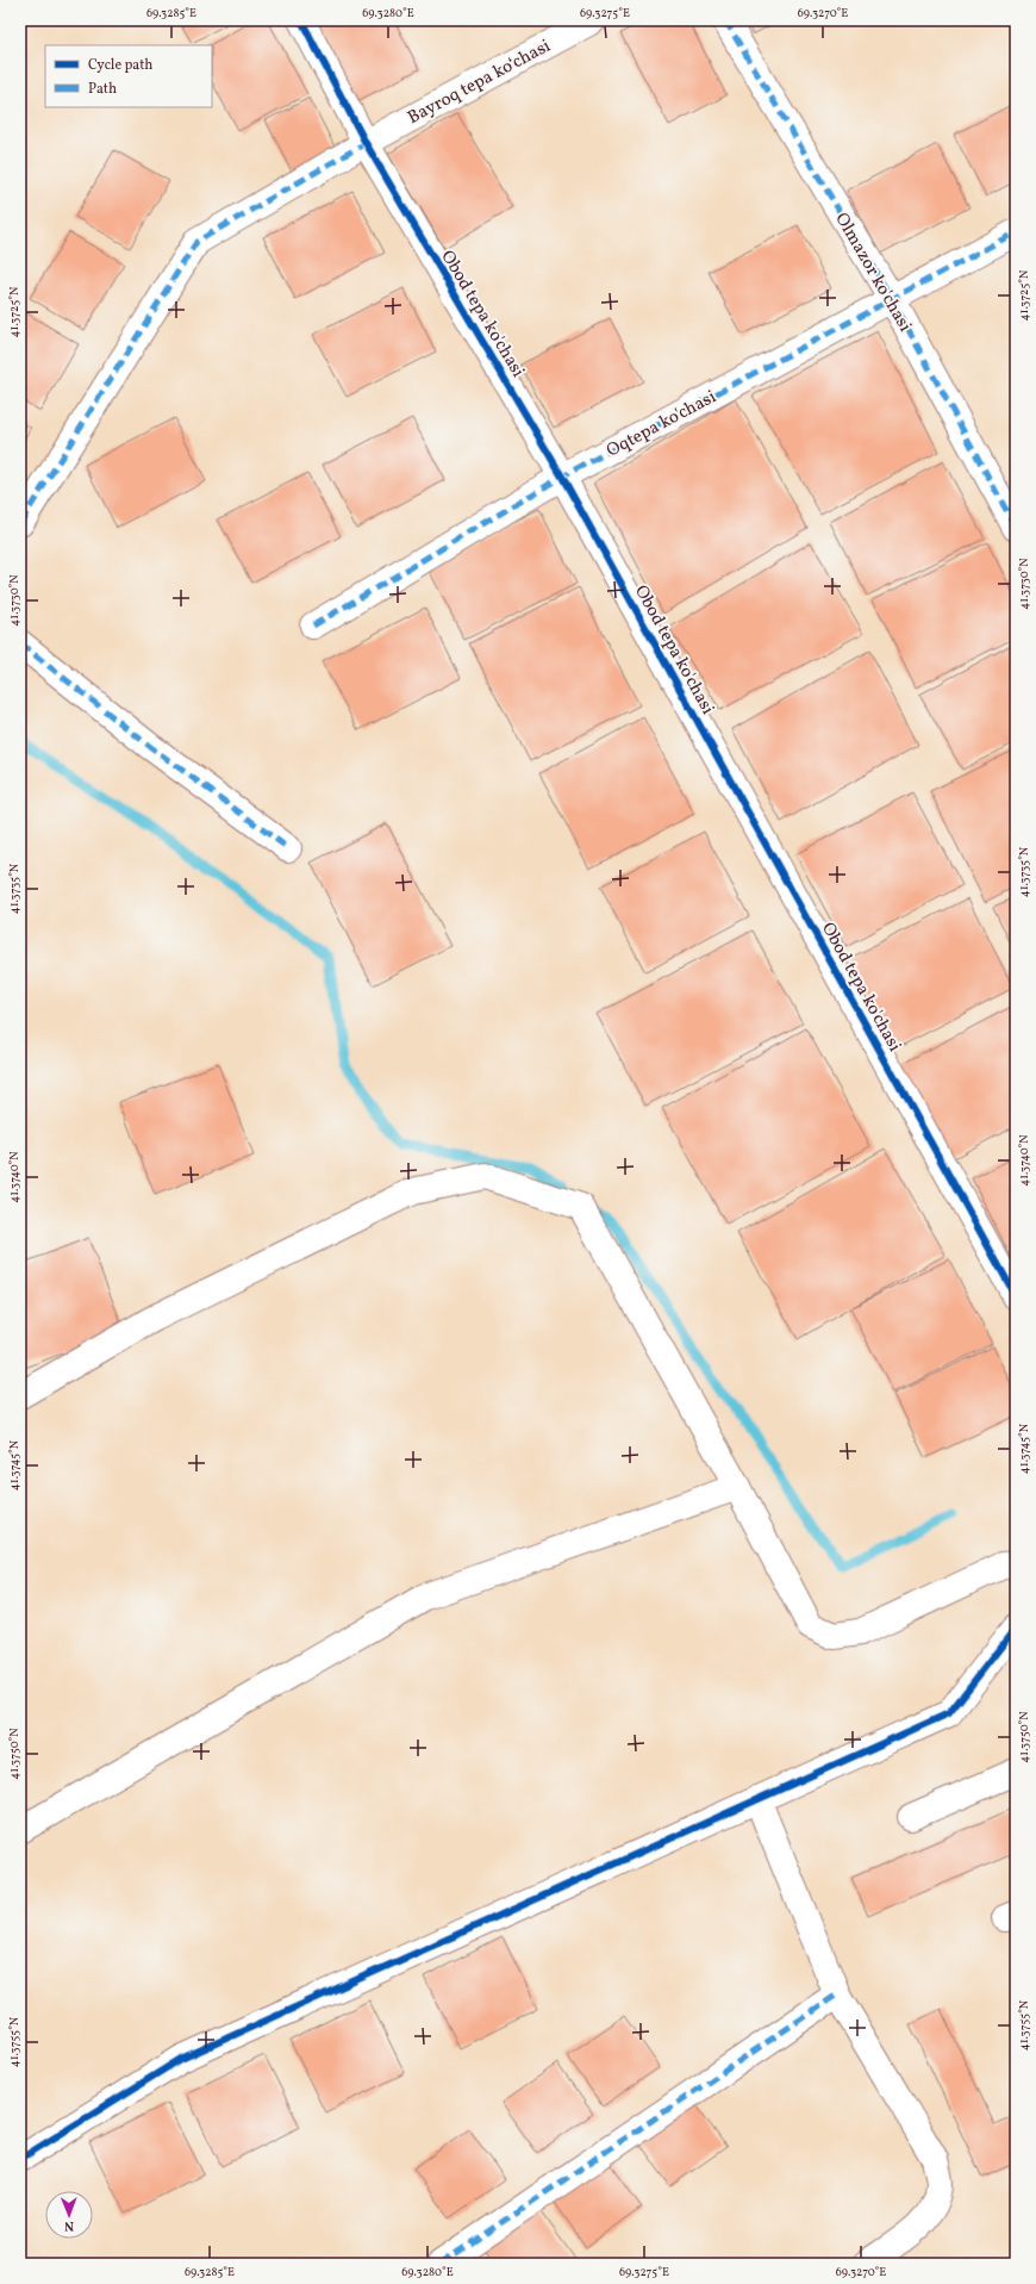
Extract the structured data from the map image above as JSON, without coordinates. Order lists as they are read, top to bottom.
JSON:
{
  "streets": {
    "street": [
      "Bayroq tepa koʻchasi",
      "Olmazor ko'chasi",
      "Obod tepa ko'chasi",
      "Oqtepa ko'chasi"
    ]
  },
  "crossings": [
    ["Bayroq tepa koʻchasi", "Obod tepa ko'chasi"],
    ["Olmazor ko'chasi", "Oqtepa ko'chasi"],
    ["Obod tepa ko'chasi", "Oqtepa ko'chasi"]
  ],
  "legend": ["Cycle path", "Path"],
  "north": "bottom",
  "coordinates": [
    "69.3285°E",
    "69.3280°E",
    "69.3275°E",
    "69.3270°E",
    "41.3725°N",
    "41.3730°N",
    "41.3735°N",
    "41.3740°N",
    "41.3745°N",
    "41.3750°N",
    "41.3755°N"
  ]
}
